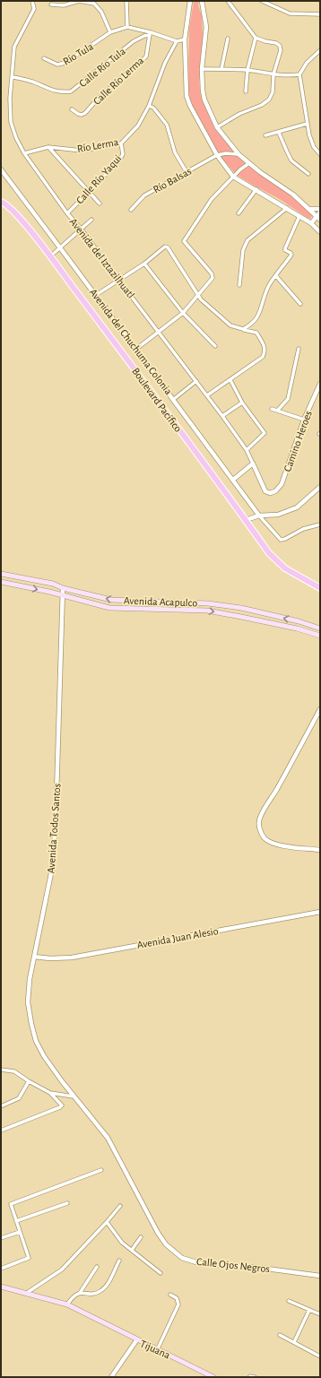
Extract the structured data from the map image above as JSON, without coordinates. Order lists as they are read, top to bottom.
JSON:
{
  "streets": {
    "main road": ["Boulevard Pacífico", "Avenida Acapulco", "Tijuana"],
    "street": [
      "Río Tula",
      "Calle Río Tula",
      "Calle Río Lerma",
      "Río Lerma",
      "Calle Río Yaqui",
      "Río Balsas",
      "Avenida del Iztazilhuatl",
      "Avenida del Chuchuma Colonia",
      "Camino Heroes",
      "Avenida Todos Santos",
      "Avenida Juan Alesio",
      "Calle Ojos Negros"
    ]
  },
  "crossings": [
    ["Calle Río Tula", "Calle Río Lerma"],
    ["Calle Río Tula", "Avenida del Iztazilhuatl"],
    ["Río Lerma", "Calle Río Yaqui"],
    ["Río Lerma", "Avenida del Iztazilhuatl"],
    ["Calle Río Yaqui", "Avenida del Iztazilhuatl"],
    ["Avenida del Iztazilhuatl", "Camino Heroes"],
    ["Avenida Acapulco", "Avenida Todos Santos"],
    ["Avenida Todos Santos", "Avenida Juan Alesio"],
    ["Avenida Todos Santos", "Calle Ojos Negros"]
  ]
}
